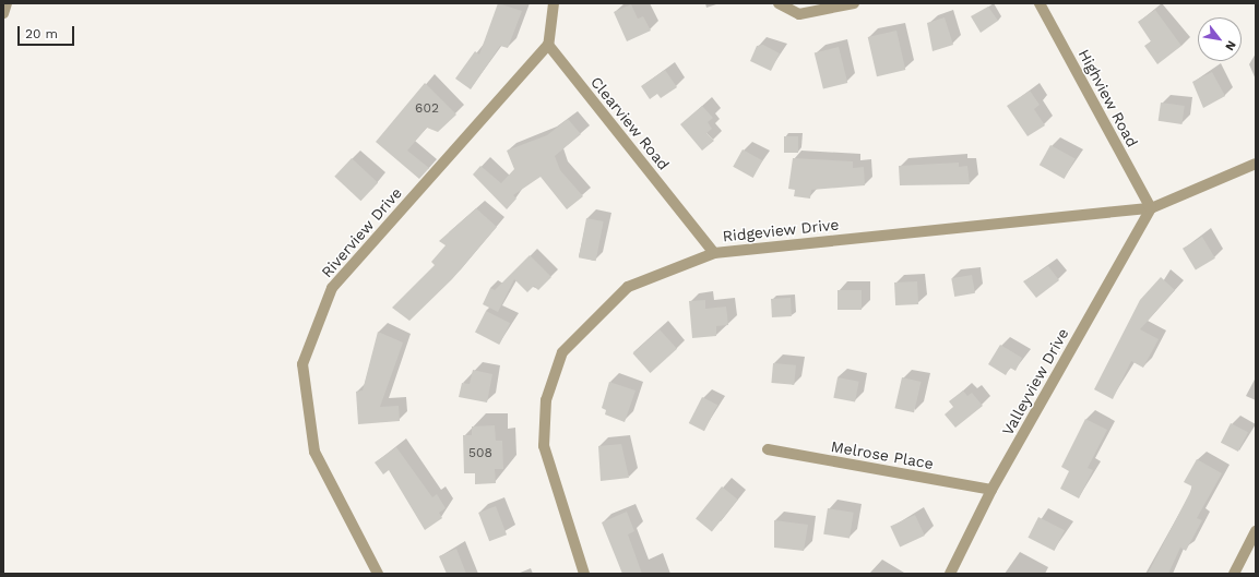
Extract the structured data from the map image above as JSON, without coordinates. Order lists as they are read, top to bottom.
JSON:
{
  "streets": {
    "street": [
      "Highview Road",
      "Clearview Road",
      "Ridgeview Drive",
      "Riverview Drive",
      "Valleyview Drive",
      "Melrose Place"
    ]
  },
  "crossings": [
    ["Highview Road", "Ridgeview Drive"],
    ["Highview Road", "Valleyview Drive"],
    ["Clearview Road", "Ridgeview Drive"],
    ["Clearview Road", "Riverview Drive"],
    ["Ridgeview Drive", "Valleyview Drive"],
    ["Valleyview Drive", "Melrose Place"]
  ],
  "house_numbers": ["602", "508"],
  "scale_bar": "20 m",
  "north": "bottom right"
}
